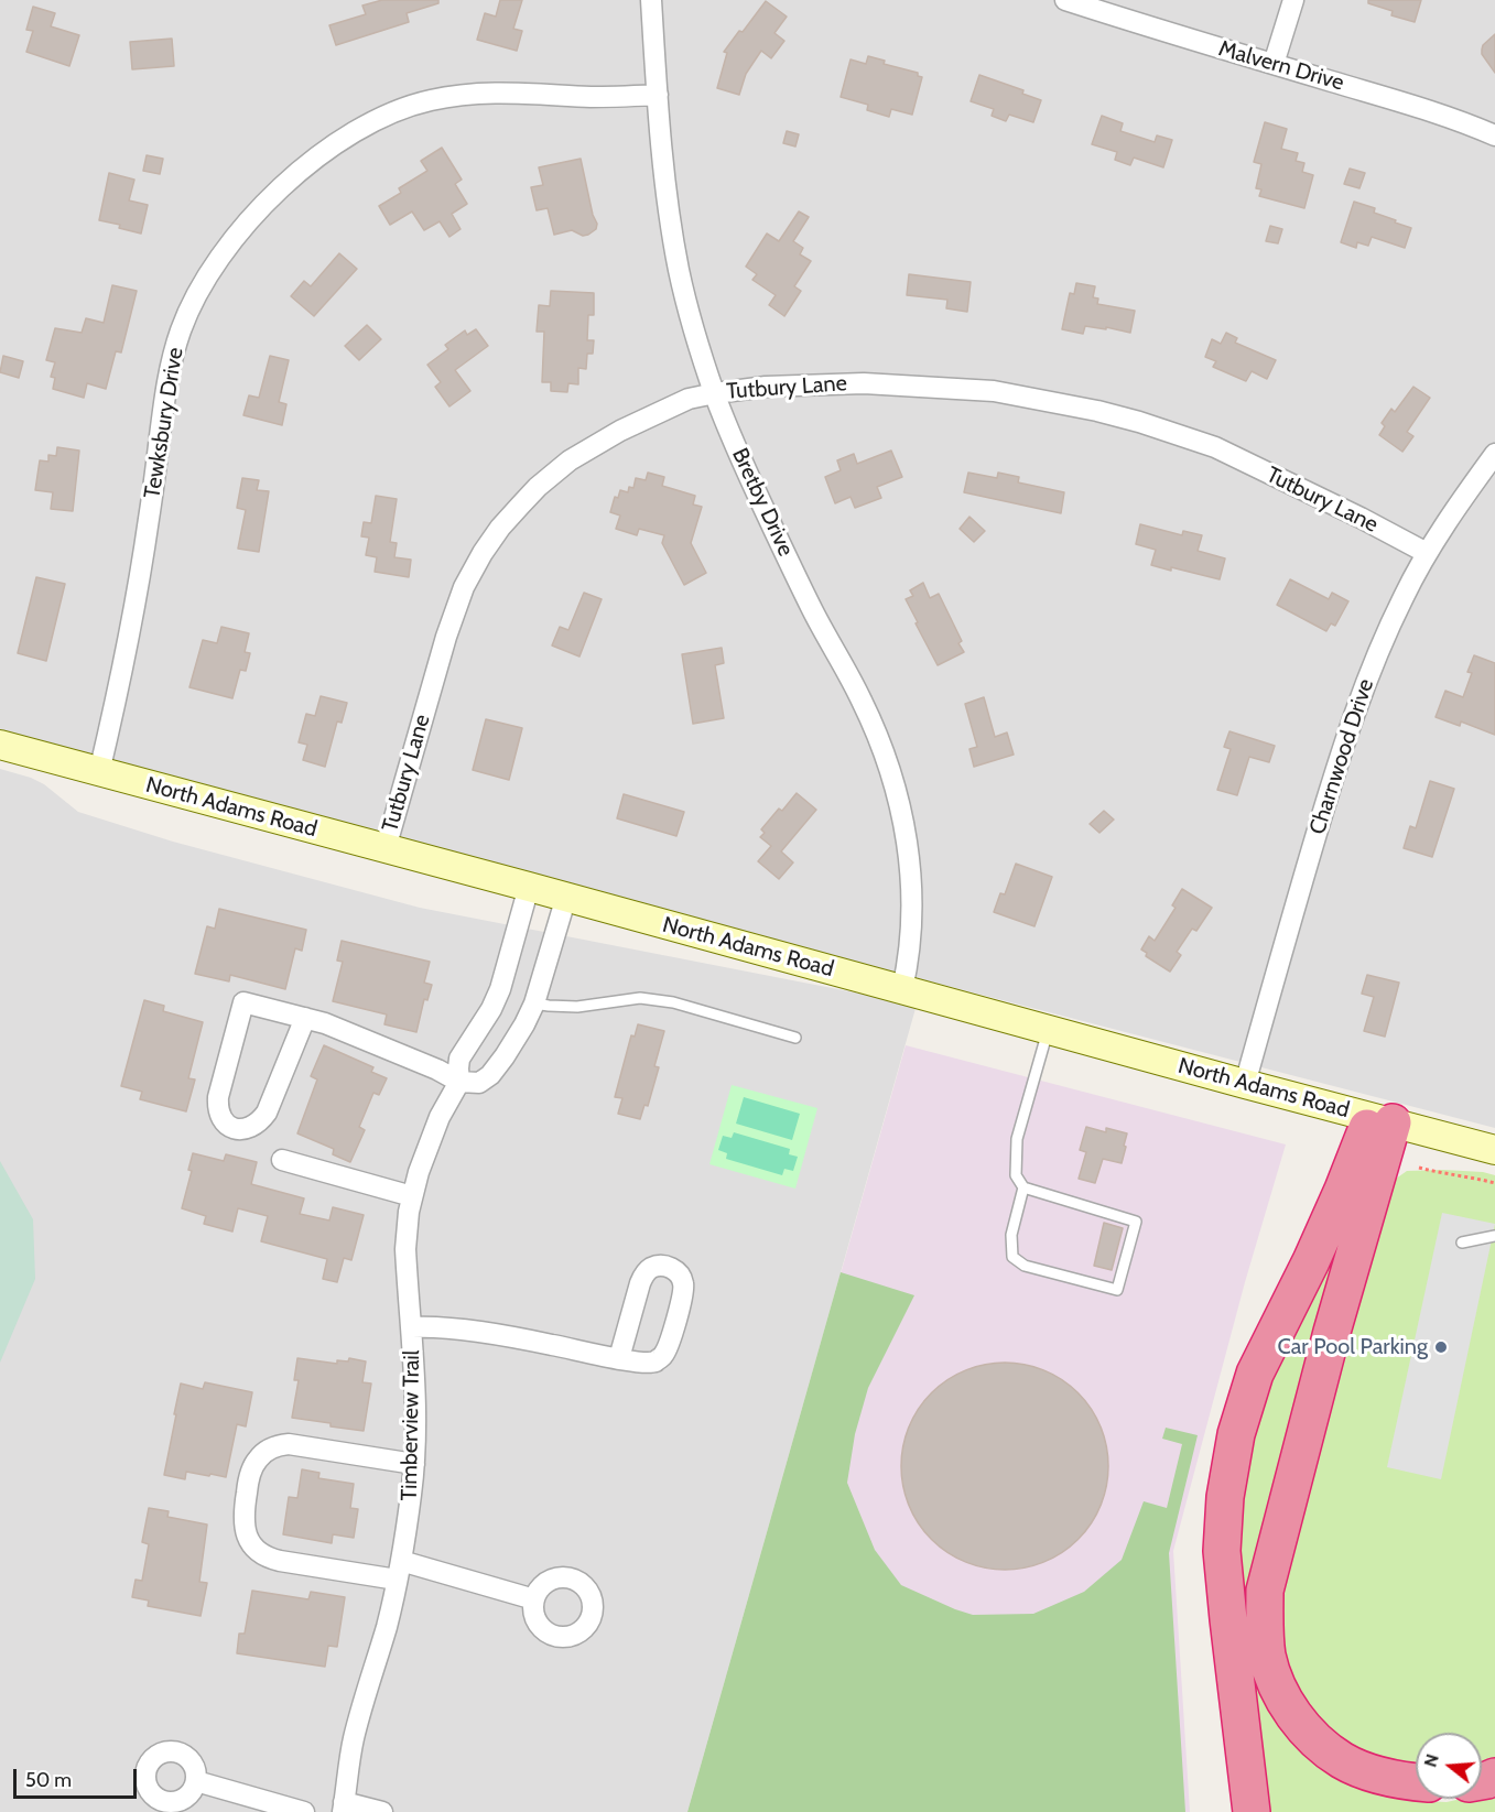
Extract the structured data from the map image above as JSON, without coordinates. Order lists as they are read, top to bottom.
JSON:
{
  "streets": {
    "street": [
      "Malvern Drive",
      "Tutbury Lane",
      "Tewksbury Drive",
      "Bretby Drive",
      "Charnwood Drive",
      "North Adams Road",
      "Timberview Trail"
    ]
  },
  "crossings": [
    ["Tutbury Lane", "Bretby Drive"],
    ["Tutbury Lane", "Charnwood Drive"],
    ["Tutbury Lane", "North Adams Road"],
    ["Tewksbury Drive", "Bretby Drive"],
    ["Tewksbury Drive", "North Adams Road"],
    ["Bretby Drive", "North Adams Road"],
    ["Charnwood Drive", "North Adams Road"],
    ["North Adams Road", "Timberview Trail"]
  ],
  "places": ["Car Pool Parking"],
  "scale_bar": "50 m",
  "north": "left"
}
